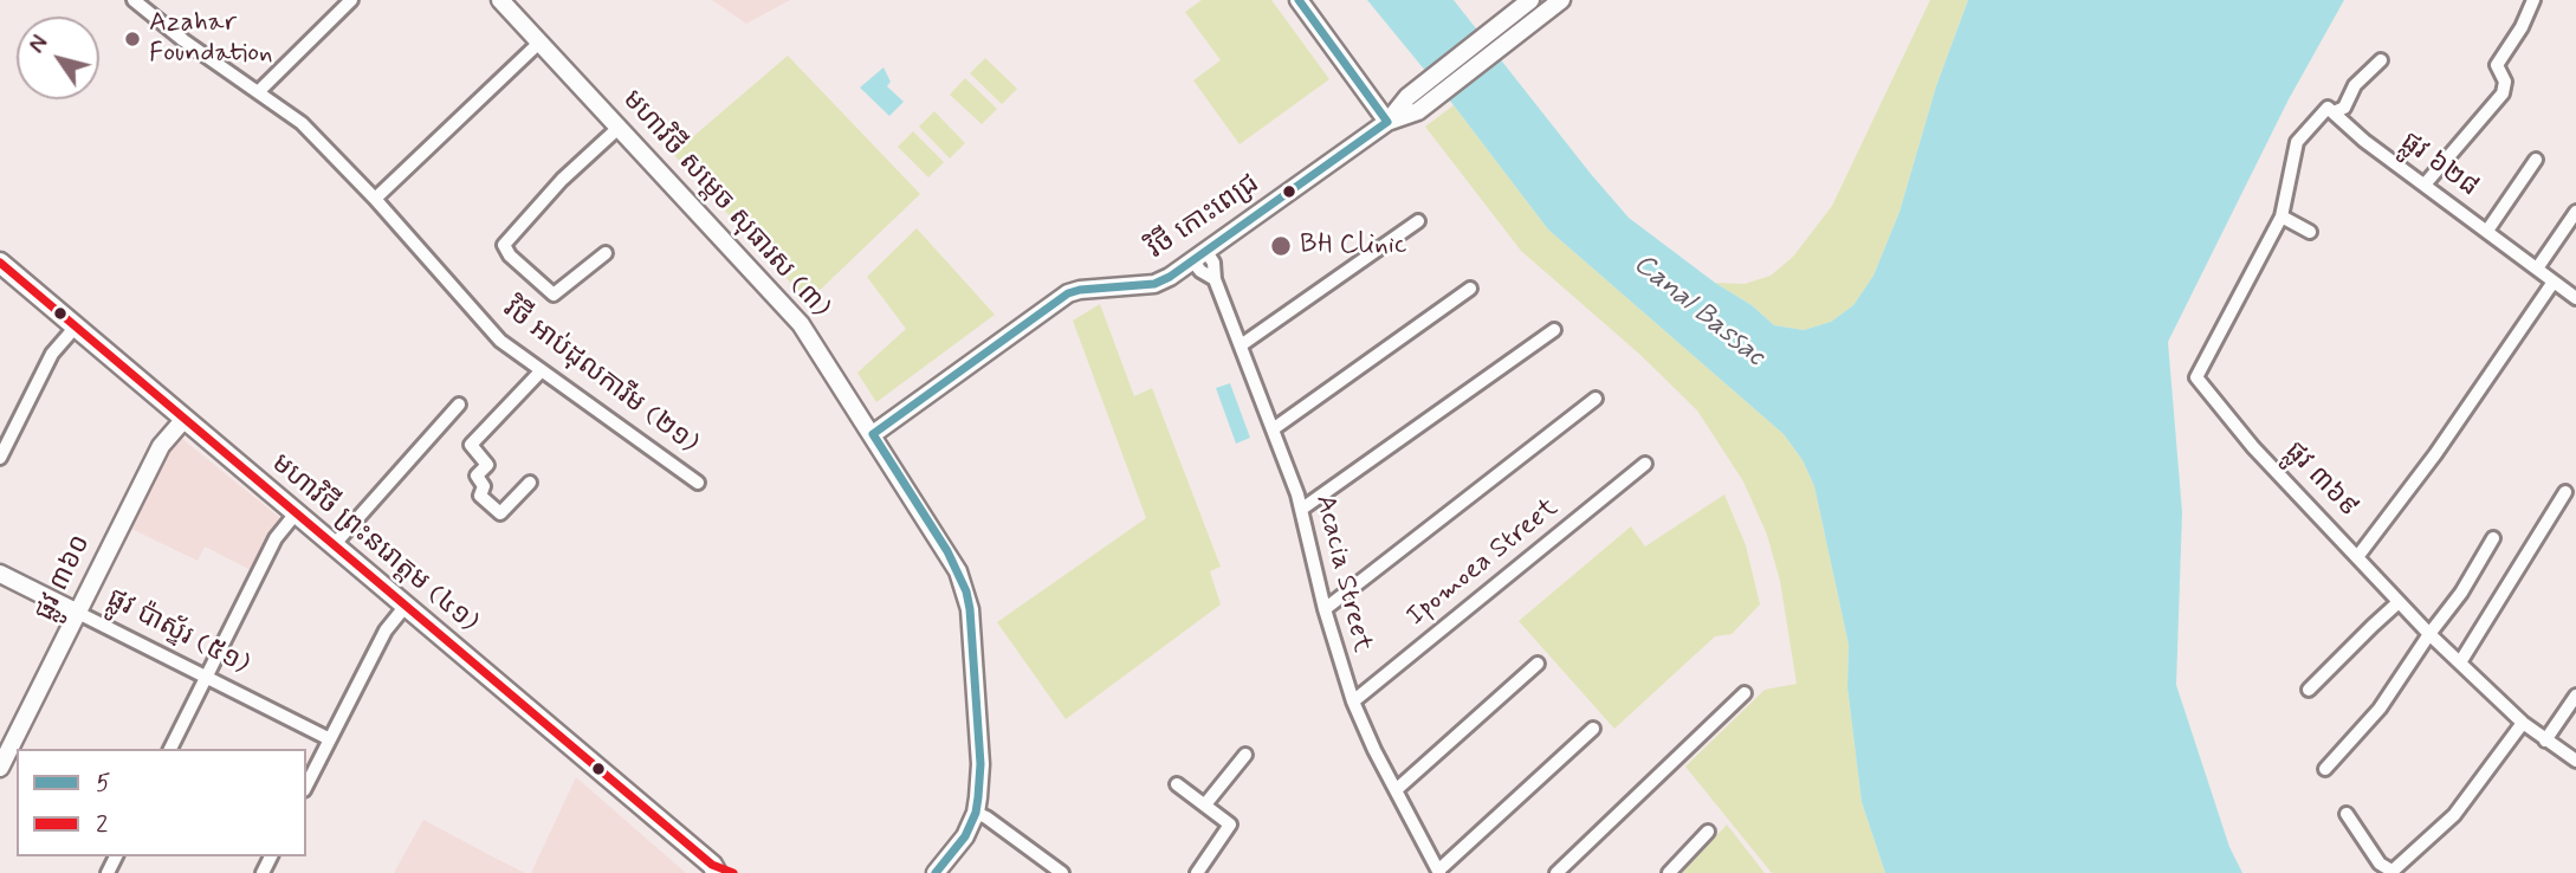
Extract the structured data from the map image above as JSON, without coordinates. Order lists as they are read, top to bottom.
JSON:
{
  "streets": {
    "main road": [
      "មហាវិថី សម្តេច សុធារស (៣)",
      "វិថី កោះពេជ្រ",
      "មហាវិថី ព្រះនរោត្តម (៤១)",
      "ផ្លូវ ៣៦០",
      "ផ្លូវ ប៉ាស្ទ័រ (៥១)"
    ],
    "street": [
      "ផ្លូវ ៦២៨",
      "វិថី អាប់ដុលការីម (២១)",
      "ផ្លូវ ៣៦៩",
      "Ipomoea Street",
      "Acacia Street"
    ]
  },
  "crossings": [
    ["ផ្លូវ ៦២៨", "ផ្លូវ ៣៦៩"],
    ["មហាវិថី សម្តេច សុធារស (៣)", "វិថី កោះពេជ្រ"],
    ["វិថី កោះពេជ្រ", "Acacia Street"],
    ["មហាវិថី ព្រះនរោត្តម (៤១)", "ផ្លូវ ៣៦០"],
    ["Ipomoea Street", "Acacia Street"],
    ["ផ្លូវ ៣៦០", "ផ្លូវ ប៉ាស្ទ័រ (៥១)"]
  ],
  "water": ["Canal Bassac"],
  "places": ["Azahar Foundation", "BH Clinic"],
  "lines": ["transit line 5", "transit line 2"],
  "legend": ["5", "2"],
  "north": "top left"
}
